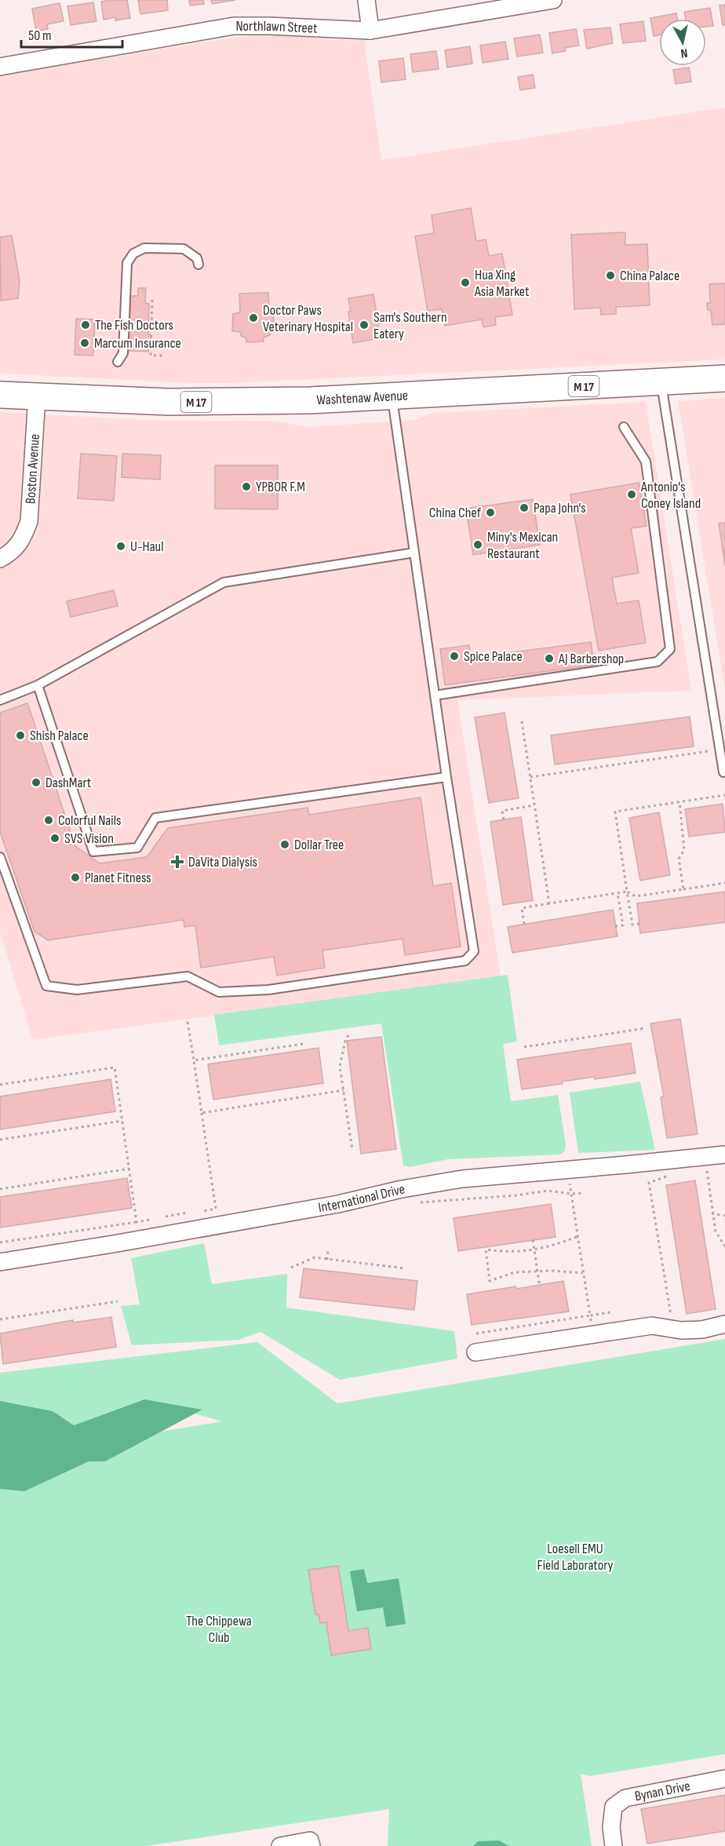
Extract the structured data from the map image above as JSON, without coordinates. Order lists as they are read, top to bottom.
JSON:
{
  "streets": {
    "main road": ["M 17", "Washtenaw Avenue"],
    "street": [
      "Northlawn Street",
      "Boston Avenue",
      "International Drive",
      "Bynan Drive"
    ]
  },
  "crossings": [
    ["Washtenaw Avenue", "Boston Avenue"]
  ],
  "parks": ["Loesell EMU Field Laboratory", "The Chippewa Club"],
  "places": {
    "other": [
      "China Palace",
      "Hua Xing Asia Market",
      "Doctor Paws Veterinary Hospital",
      "The Fish Doctors",
      "Sam's Southern Eatery",
      "Marcum Insurance",
      "YPBOR F.M",
      "Antonio's Coney Island",
      "Papa John's",
      "China Chef",
      "Miny's Mexican Restaurant",
      "U-Haul",
      "Spice Palace",
      "AJ Barbershop",
      "Shish Palace",
      "DashMart",
      "Colorful Nails",
      "SVS Vision",
      "Dollar Tree",
      "Planet Fitness"
    ],
    "health": ["DaVita Dialysis"]
  },
  "scale_bar": "50 m",
  "north": "bottom"
}
